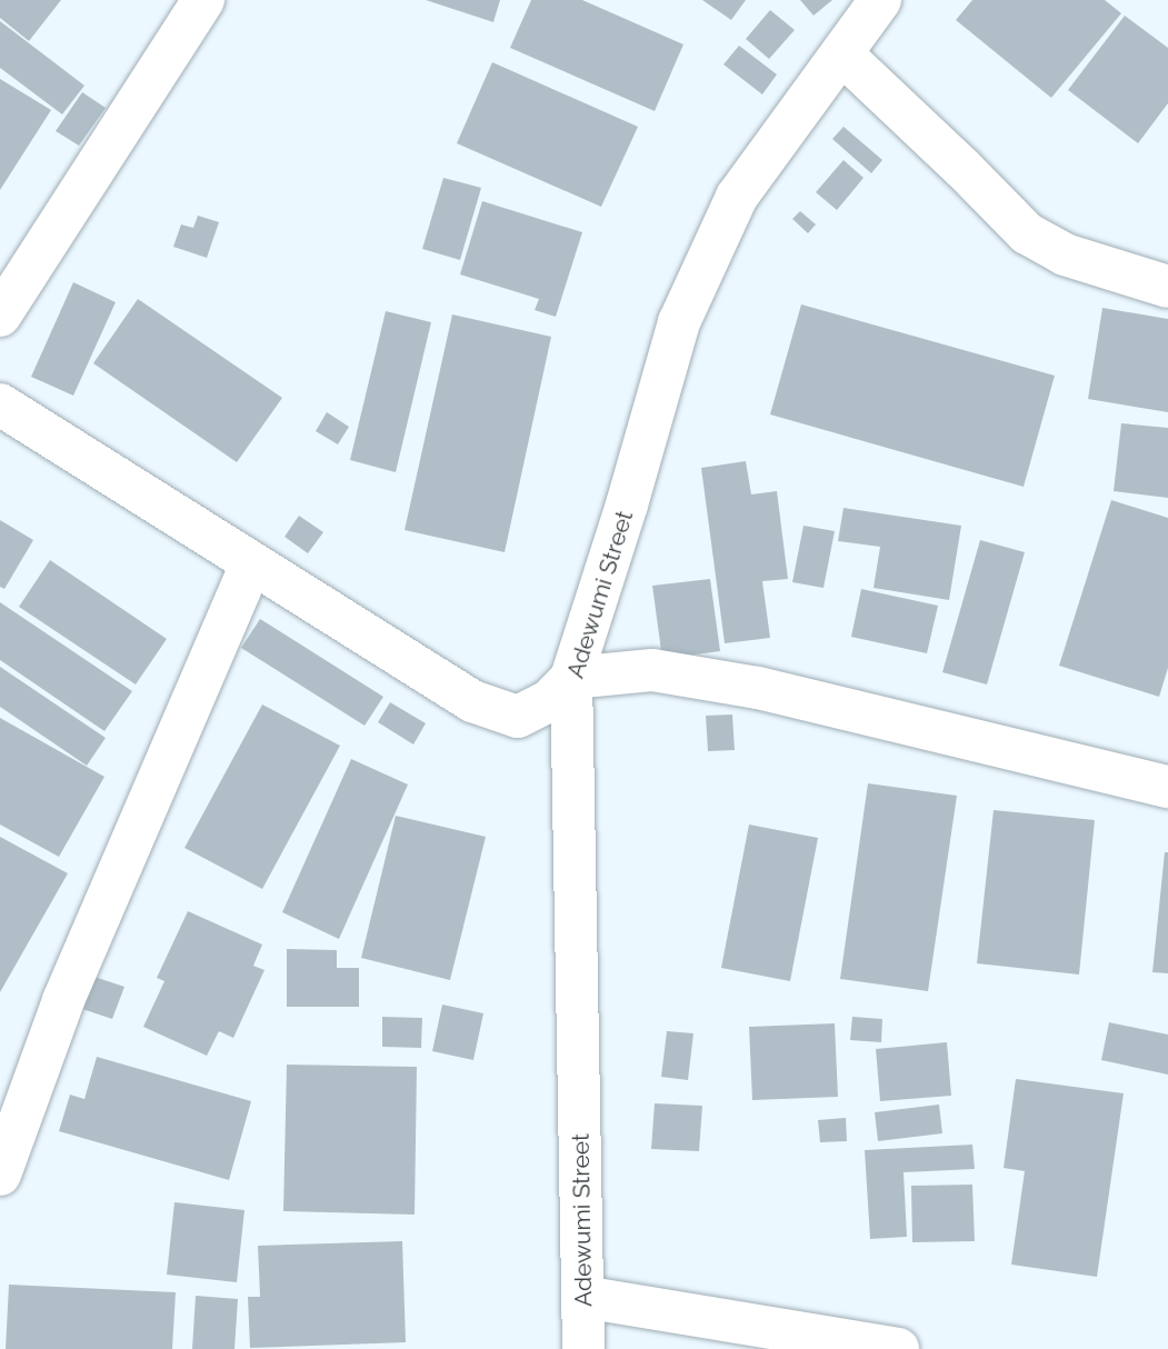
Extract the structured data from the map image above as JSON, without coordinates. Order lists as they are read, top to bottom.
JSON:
{
  "streets": {
    "street": ["Adewumi Street"]
  }
}
